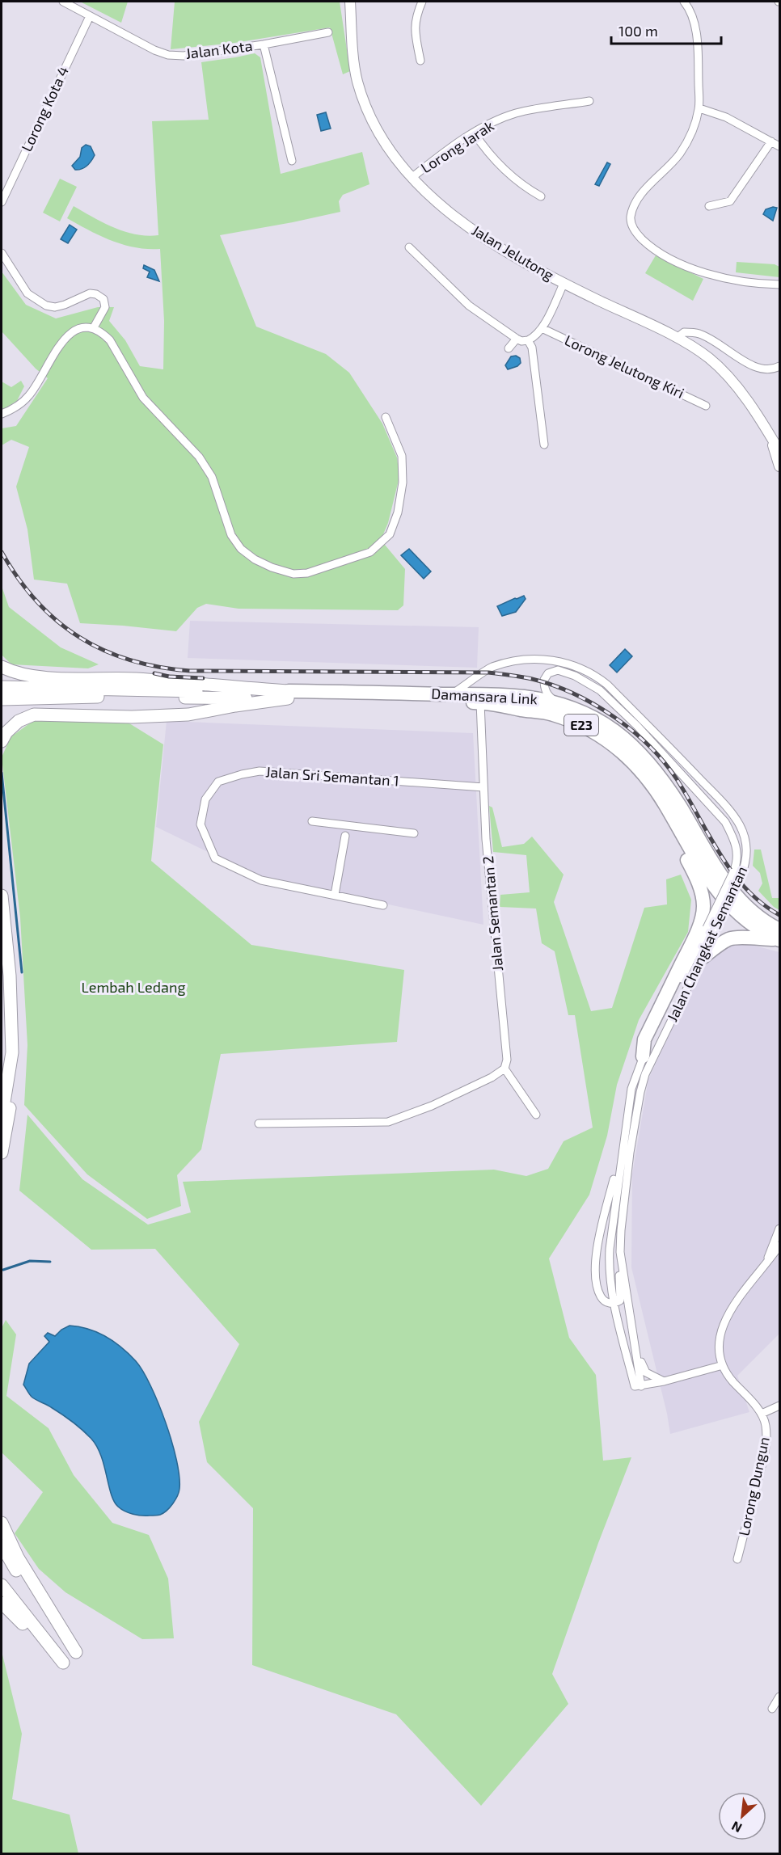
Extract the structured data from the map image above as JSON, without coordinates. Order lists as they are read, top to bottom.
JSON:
{
  "streets": {
    "highway": ["Damansara Link", "E23"],
    "street": [
      "Jalan Kota",
      "Lorong Kota 4",
      "Lorong Jarak",
      "Jalan Jelutong",
      "Lorong Jelutong Kiri",
      "Jalan Sri Semantan 1",
      "Jalan Semantan 2",
      "Jalan Changkat Semantan",
      "Lorong Dungun"
    ]
  },
  "crossings": [
    ["Jalan Kota", "Lorong Kota 4"],
    ["Lorong Jarak", "Jalan Jelutong"],
    ["Damansara Link", "Jalan Semantan 2"],
    ["Damansara Link", "Jalan Changkat Semantan"],
    ["Jalan Sri Semantan 1", "Jalan Semantan 2"]
  ],
  "parks": ["Lembah Ledang"],
  "scale_bar": "100 m",
  "north": "bottom left"
}
